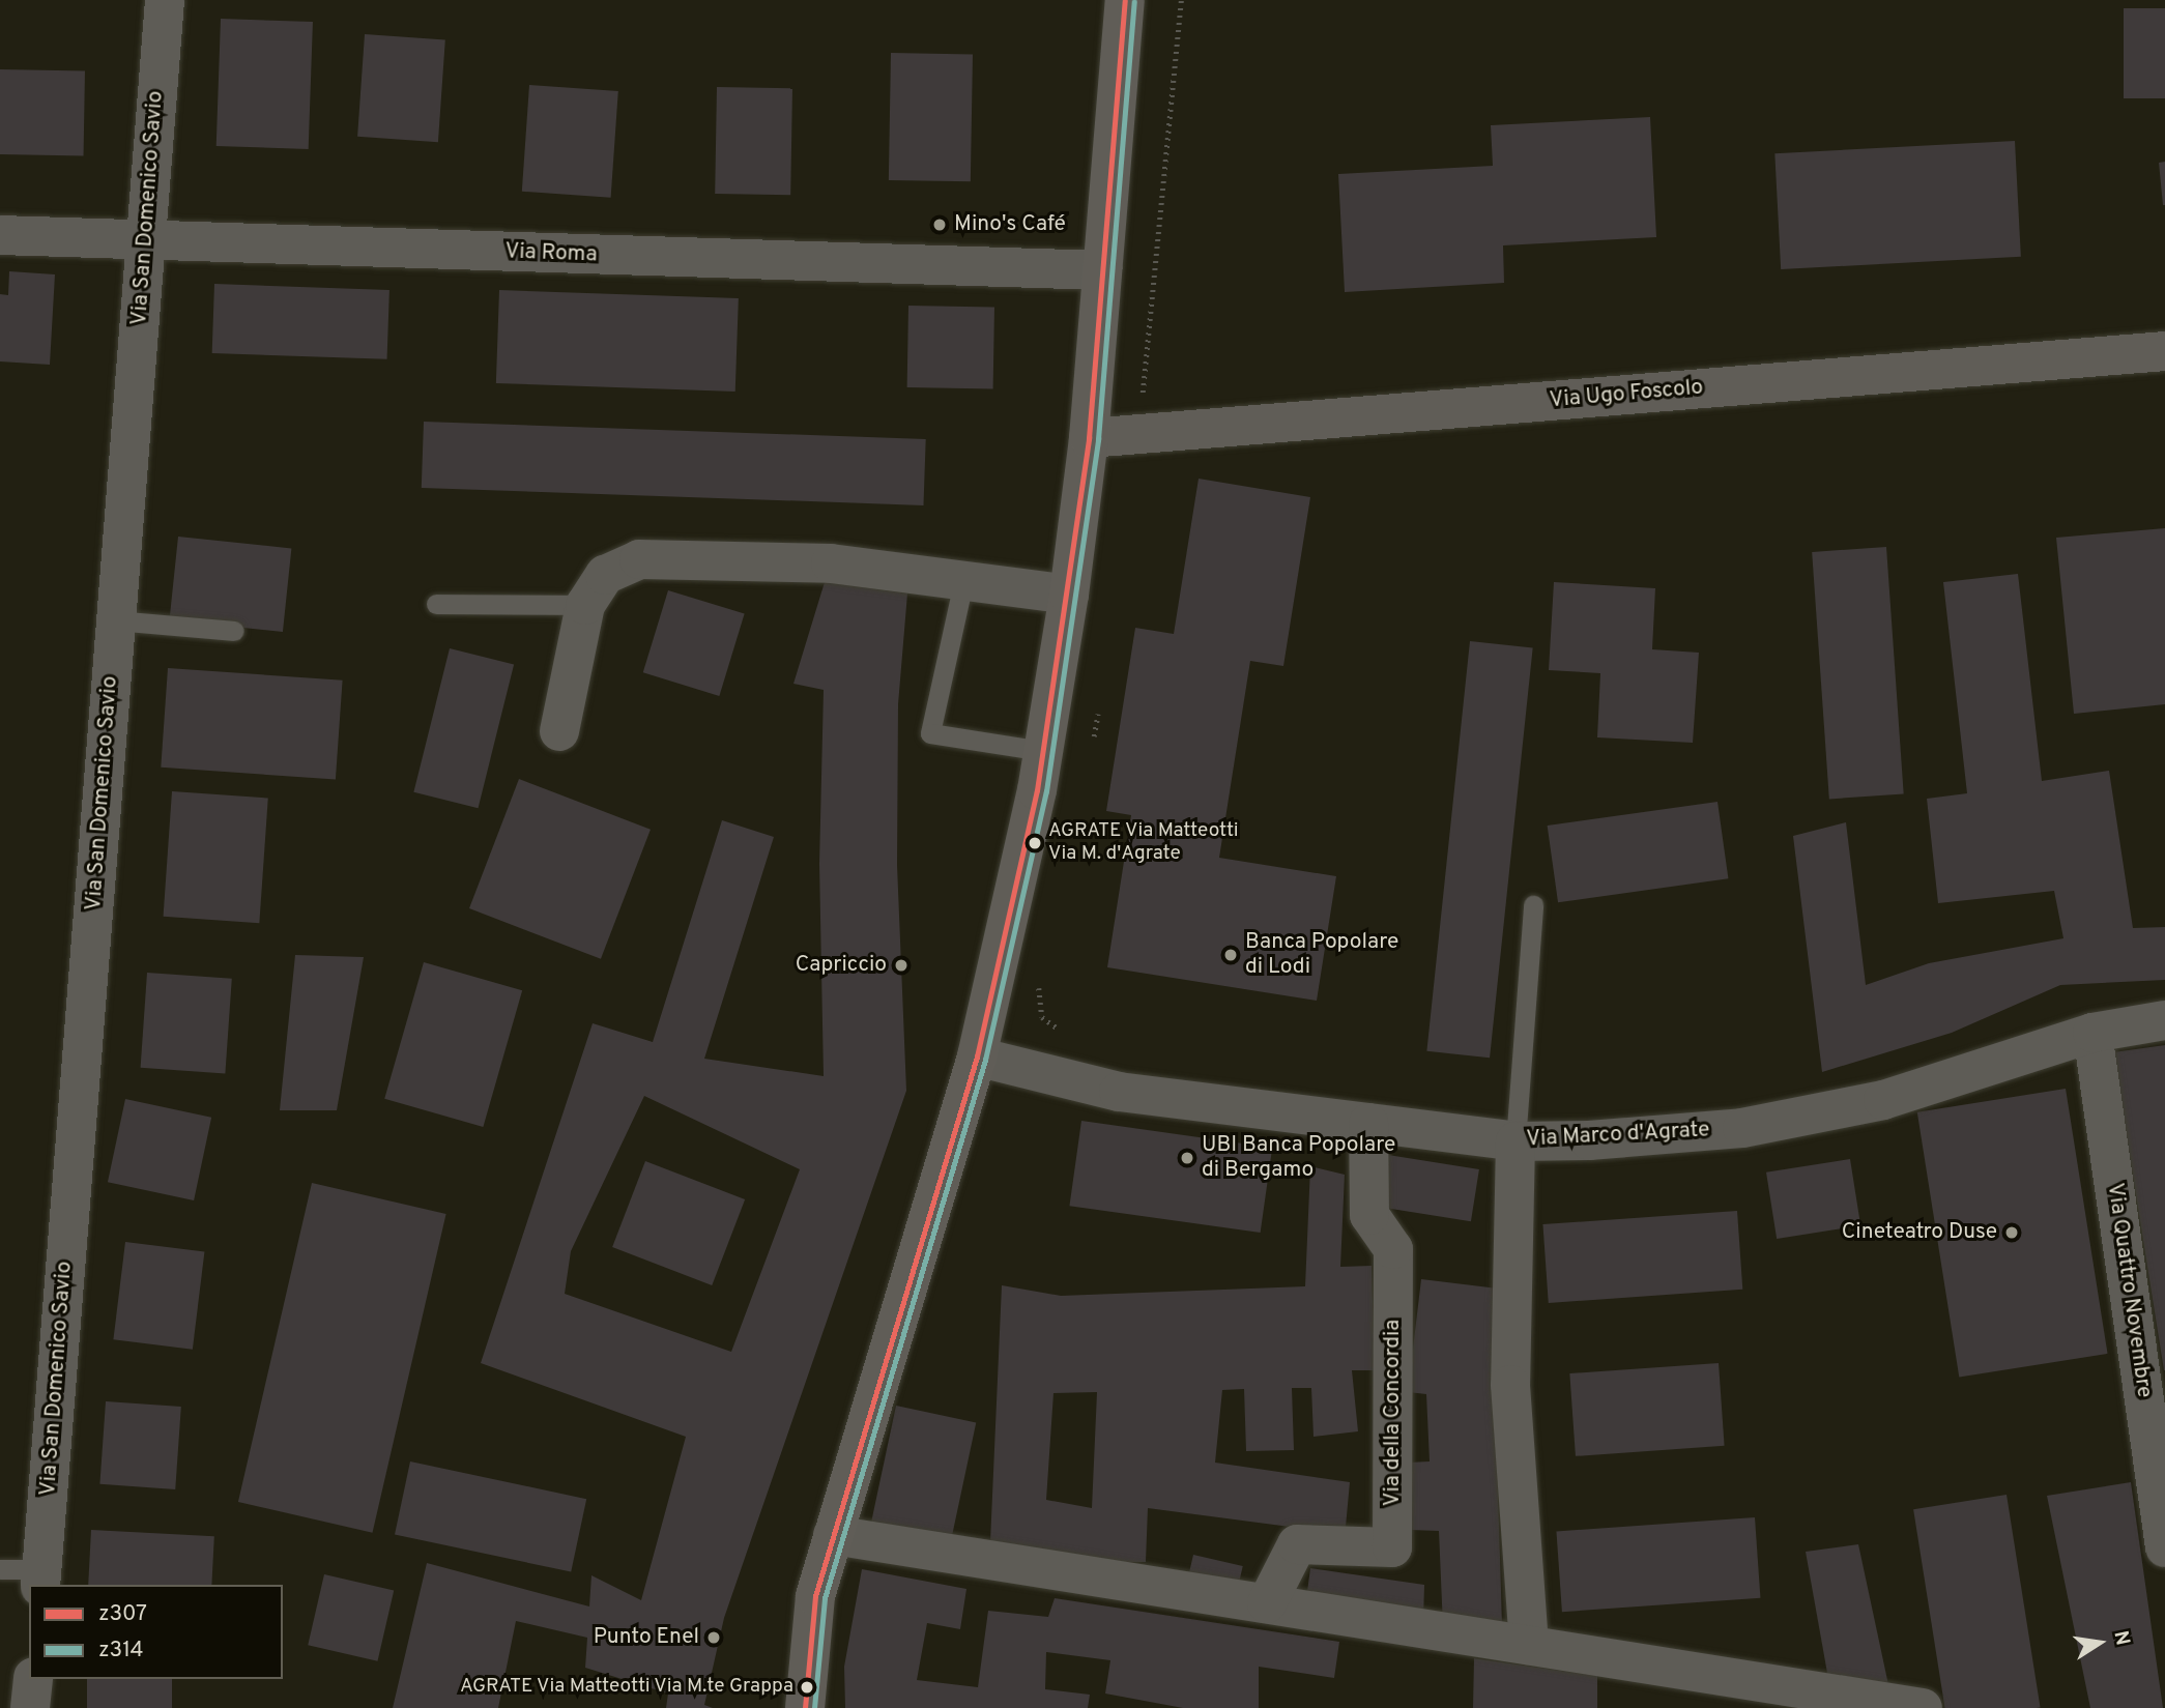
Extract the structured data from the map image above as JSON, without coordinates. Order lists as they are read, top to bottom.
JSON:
{
  "streets": {
    "street": [
      "Via San Domenico Savio",
      "Via Roma",
      "Via Ugo Foscolo",
      "Via Marco d'Agrate",
      "Via Quattro Novembre",
      "Via della Concordia"
    ]
  },
  "crossings": [
    ["Via San Domenico Savio", "Via Roma"],
    ["Via Marco d'Agrate", "Via Quattro Novembre"],
    ["Via Marco d'Agrate", "Via della Concordia"]
  ],
  "places": [
    "Mino's Café",
    "AGRATE Via Matteotti Via M. d'Agrate",
    "Banca Popolare di Lodi",
    "Capriccio",
    "UBI Banca Popolare di Bergamo",
    "Cineteatro Duse",
    "Punto Enel",
    "AGRATE Via Matteotti Via M.te Grappa"
  ],
  "lines": ["transit line z307", "transit line z314"],
  "legend": ["z307", "z314"],
  "north": "right"
}
